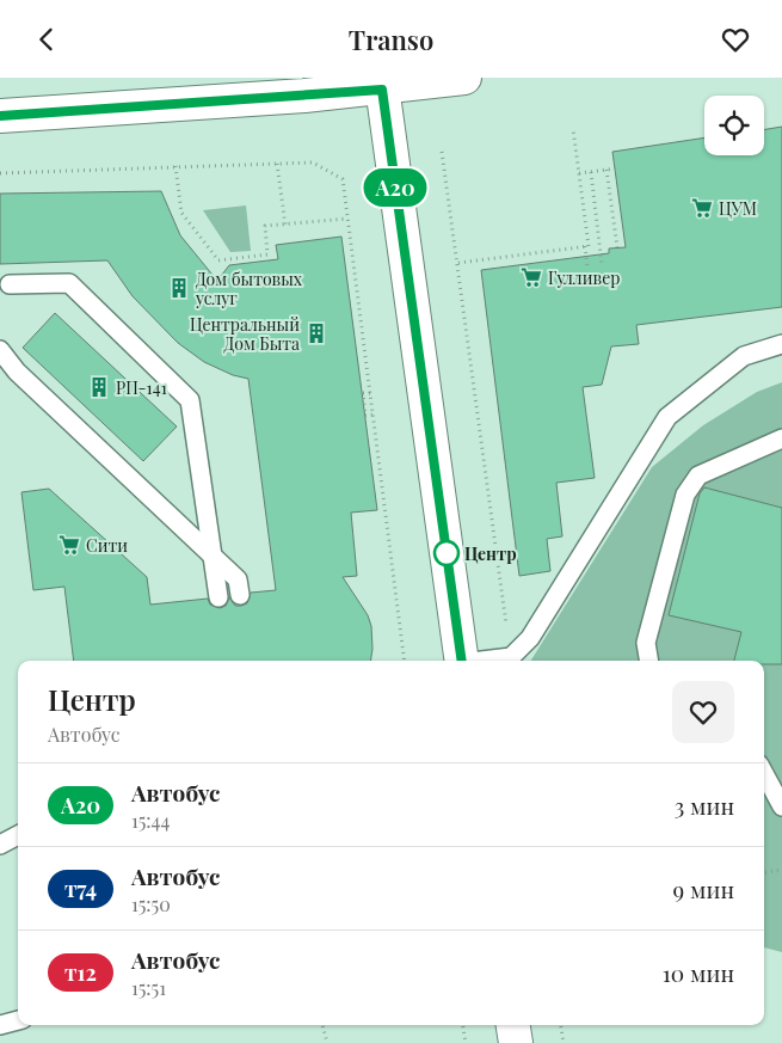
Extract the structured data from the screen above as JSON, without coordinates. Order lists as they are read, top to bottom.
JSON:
{
  "places": {
    "supermarket": ["ЦУМ", "Гулливер", "Сити"],
    "building": ["Дом бытовых услуг", "Центральный Дом Быта", "РП-141"],
    "other": ["Центр"]
  },
  "lines": ["bus line А20"],
  "page": {
    "header": "Transo",
    "on_map": "А20",
    "heading": ["Центр", "Автобус"],
    "list": [
      {
        "mark": "А20",
        "name": "Автобус",
        "note": "15:44",
        "value": "3 мин"
      },
      {
        "mark": "т74",
        "name": "Автобус",
        "note": "15:50",
        "value": "9 мин"
      },
      {
        "mark": "т12",
        "name": "Автобус",
        "note": "15:51",
        "value": "10 мин"
      }
    ]
  }
}
